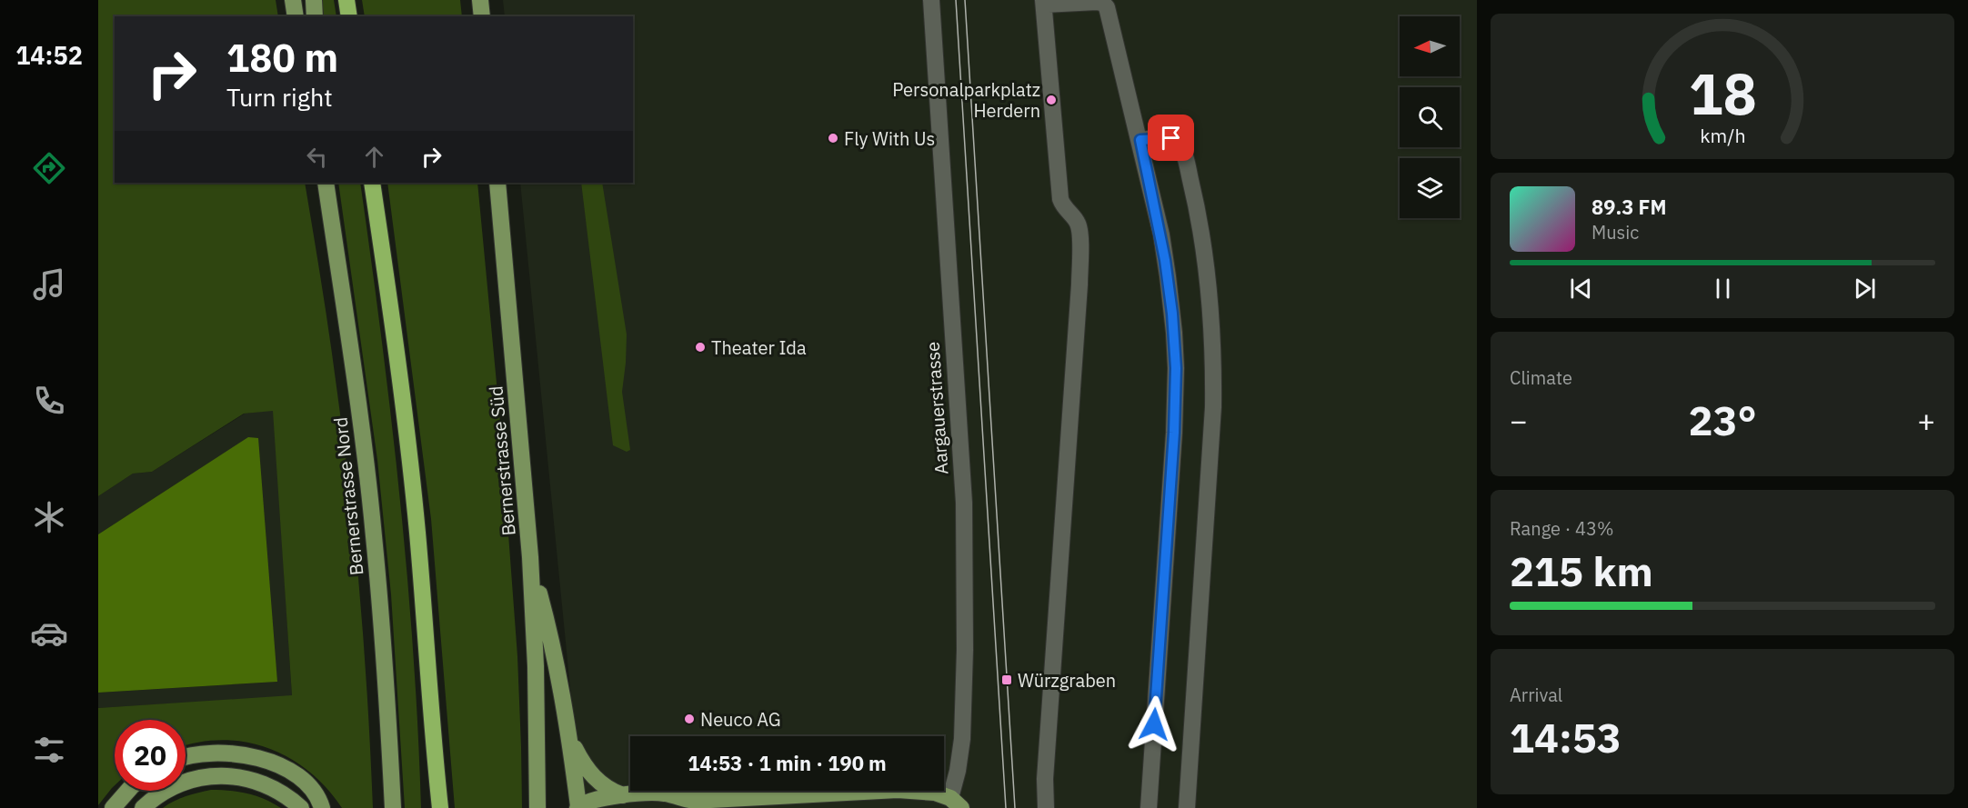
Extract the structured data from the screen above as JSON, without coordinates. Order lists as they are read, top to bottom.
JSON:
{
  "streets": {
    "main road": ["Bernerstrasse Süd", "Bernerstrasse Nord"],
    "street": ["Aargauerstrasse"]
  },
  "places": {
    "other": [
      "Personalparkplatz Herdern",
      "Fly With Us",
      "Theater Ida",
      "Neuco AG"
    ],
    "transit": ["Würzgraben"]
  },
  "north": "left",
  "page": {
    "tabs": "14:52",
    "turn": ["180 m", "Turn right"],
    "song": ["89.3 FM", "Music"],
    "tile": [
      "Climate",
      ["Range · 43%", "215 km"],
      ["Arrival", "14:53"]
    ],
    "heat": ["−", "23°", "+"],
    "limit": "20",
    "trip": "14:53 · 1 min · 190 m",
    "gauge": ["18", "km/h"]
  }
}
